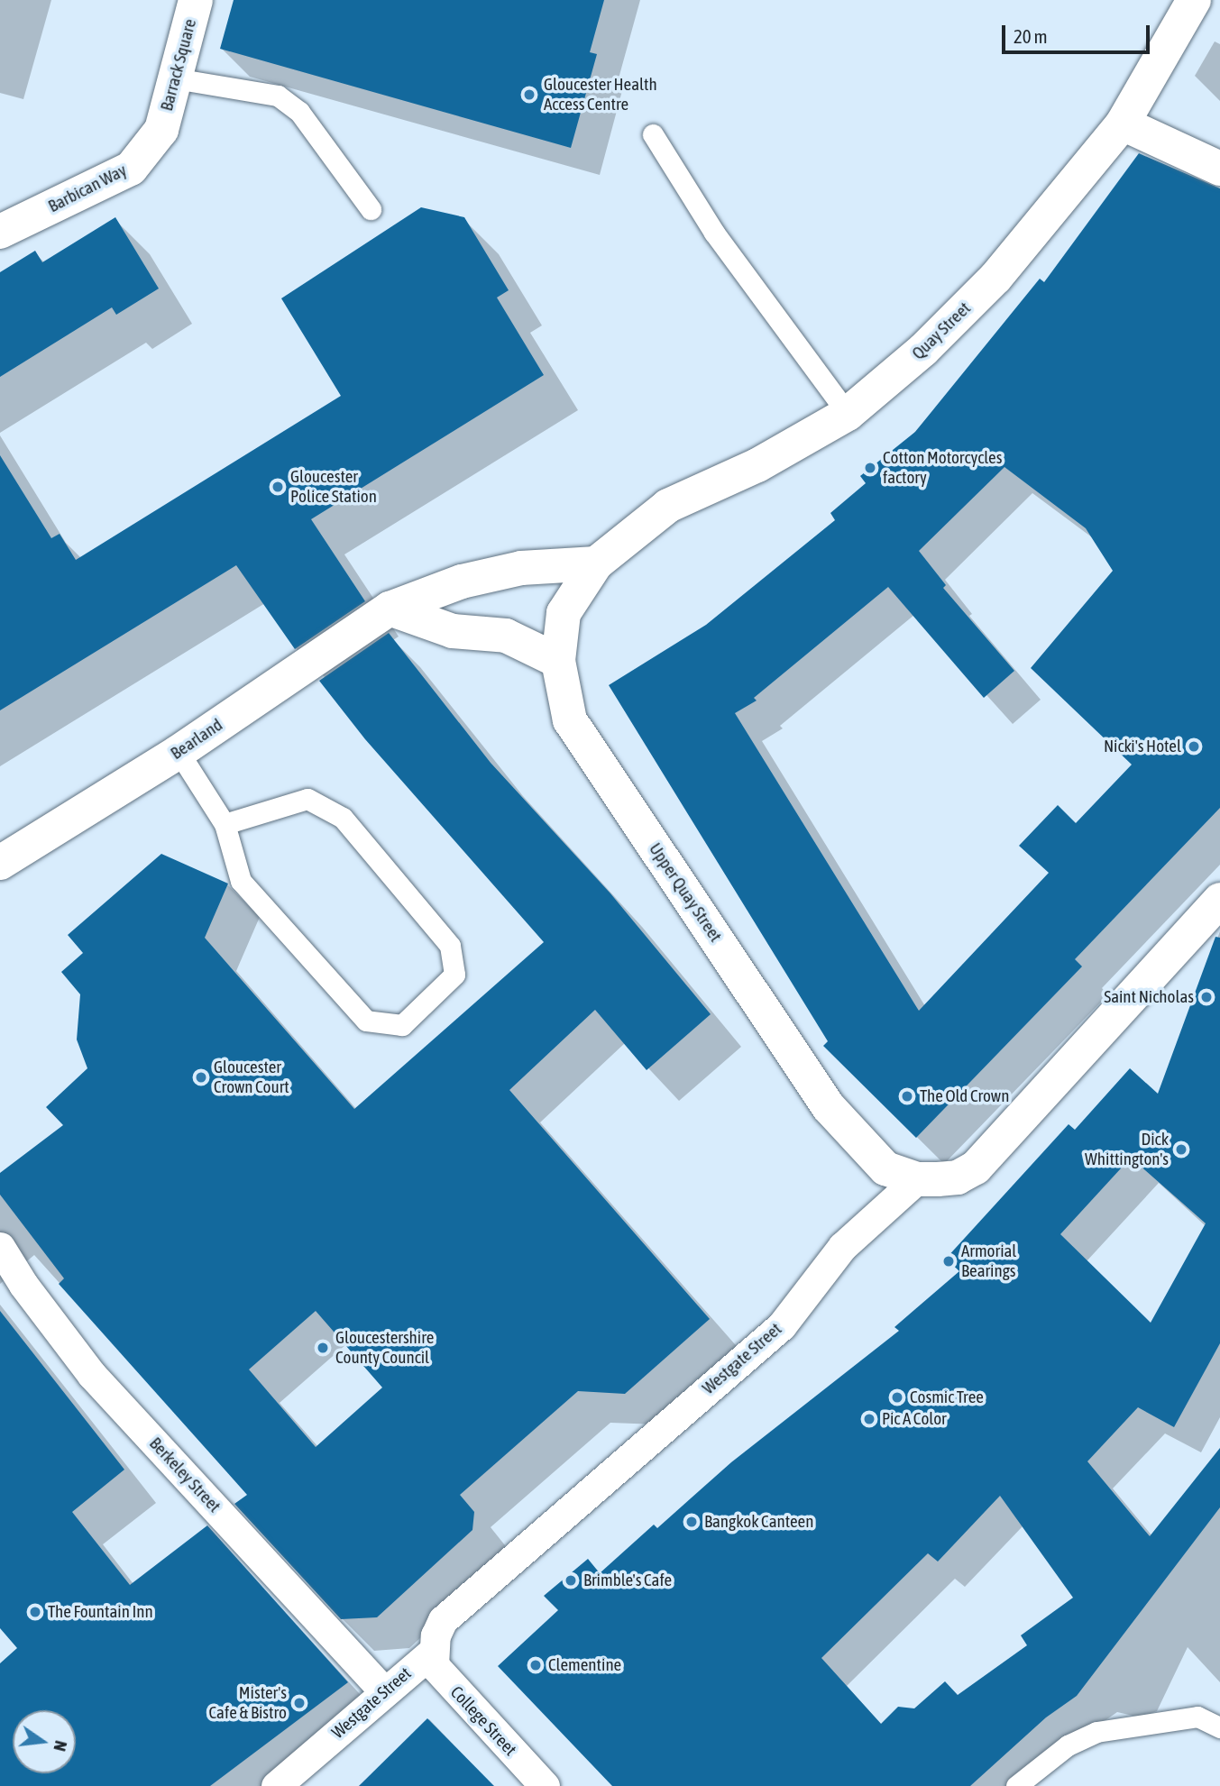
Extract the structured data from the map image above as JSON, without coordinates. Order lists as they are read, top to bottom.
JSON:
{
  "streets": {
    "street": [
      "Barrack Square",
      "Barbican Way",
      "Quay Street",
      "Bearland",
      "Upper Quay Street",
      "Westgate Street",
      "Berkeley Street",
      "College Street"
    ]
  },
  "crossings": [
    ["Barrack Square", "Barbican Way"],
    ["Quay Street", "Bearland"],
    ["Quay Street", "Upper Quay Street"],
    ["Bearland", "Upper Quay Street"],
    ["Upper Quay Street", "Westgate Street"],
    ["Westgate Street", "Berkeley Street"],
    ["Westgate Street", "College Street"]
  ],
  "places": [
    "Gloucester Health Access Centre",
    "Cotton Motorcycles factory",
    "Gloucester Police Station",
    "Nicki's Hotel",
    "Saint Nicholas",
    "Gloucester Crown Court",
    "The Old Crown",
    "Dick Whittington's",
    "Armorial Bearings",
    "Gloucestershire County Council",
    "Cosmic Tree",
    "Pic A Color",
    "Bangkok Canteen",
    "Brimble's Cafe",
    "The Fountain Inn",
    "Clementine",
    "Mister's Cafe & Bistro"
  ],
  "scale_bar": "20 m",
  "north": "right"
}
